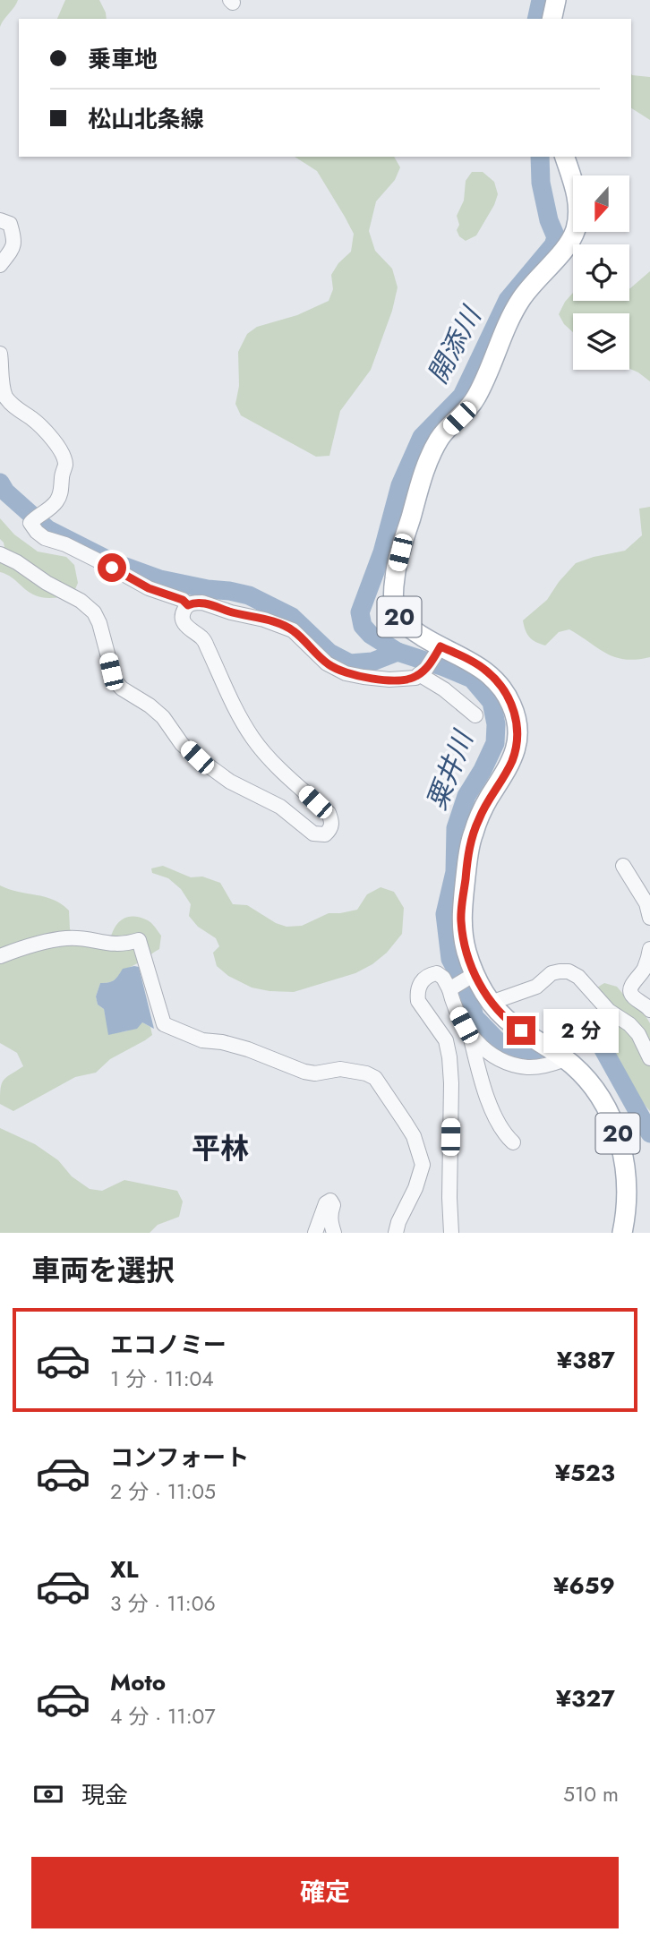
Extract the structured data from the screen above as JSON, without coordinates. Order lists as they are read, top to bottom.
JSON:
{
  "streets": {
    "main road": ["20"]
  },
  "districts": ["平林"],
  "water": ["開添川", "粟井川"],
  "north": "bottom",
  "page": {
    "banner": ["乗車地", "松山北条線"],
    "bubble": "2 分",
    "heading": "車両を選択",
    "list": [
      {
        "name": "エコノミー",
        "note": "1 分 · 11:04",
        "value": "¥387"
      },
      {
        "name": "コンフォート",
        "note": "2 分 · 11:05",
        "value": "¥523"
      },
      {
        "name": "XL",
        "note": "3 分 · 11:06",
        "value": "¥659"
      },
      {
        "name": "Moto",
        "note": "4 分 · 11:07",
        "value": "¥327"
      }
    ],
    "pay": ["現金", "510 m"],
    "buttons": "確定"
  }
}
